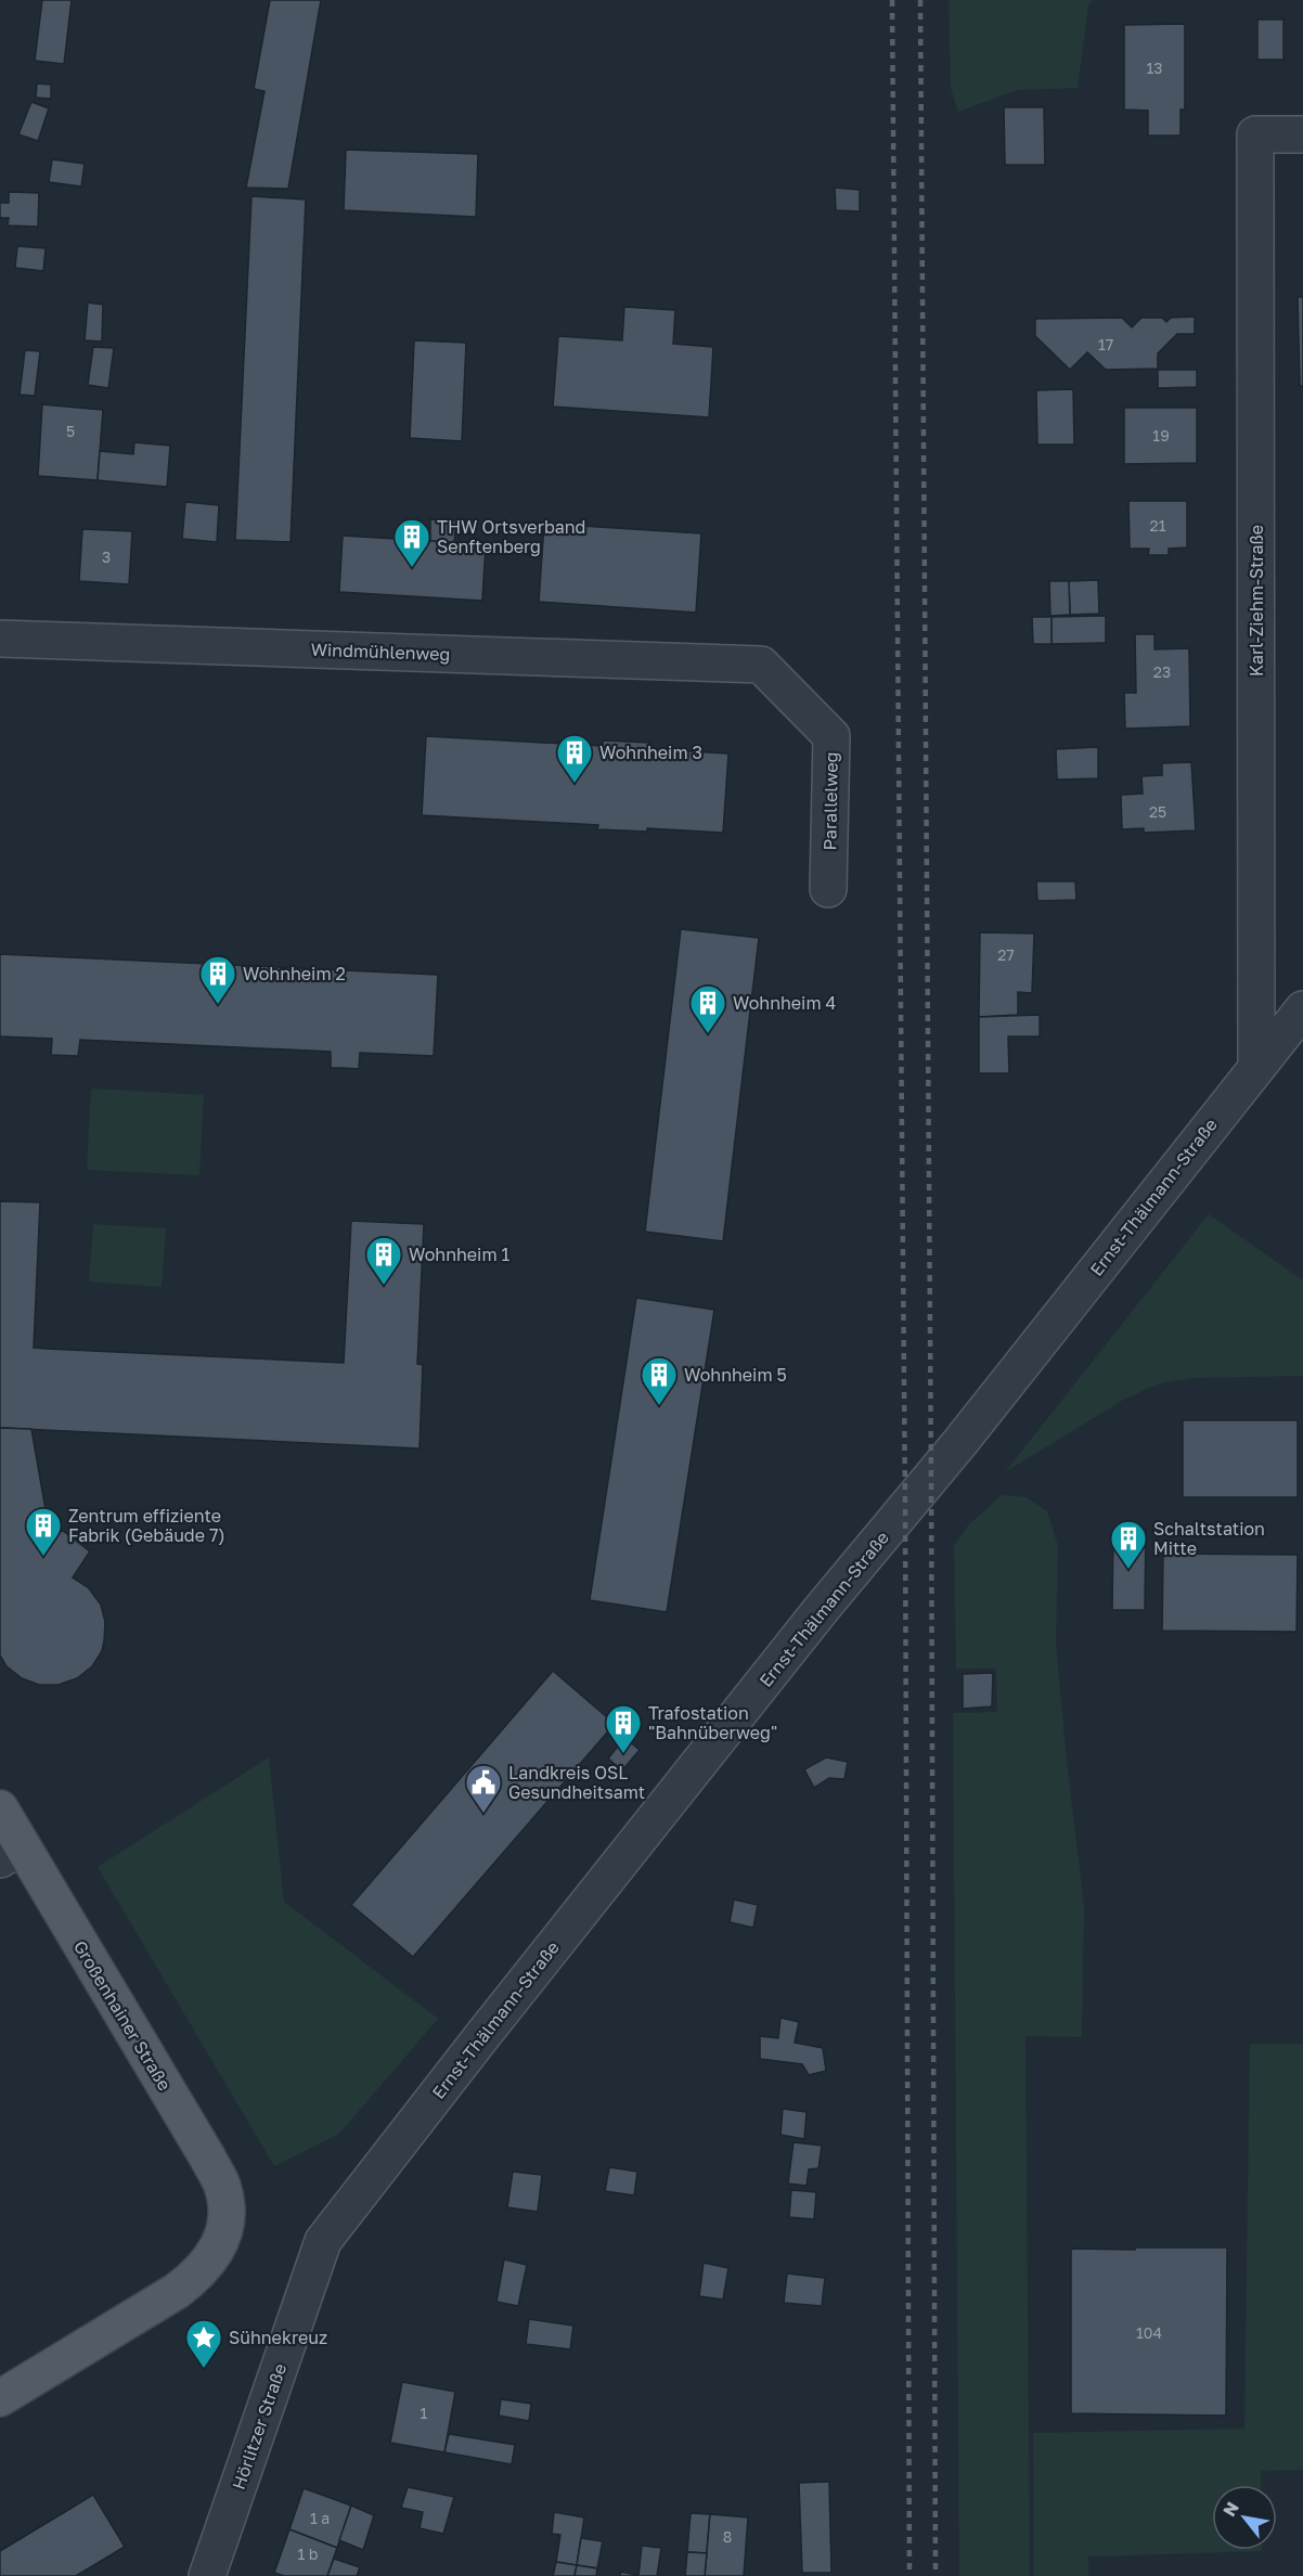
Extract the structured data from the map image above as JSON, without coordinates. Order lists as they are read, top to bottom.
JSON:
{
  "streets": {
    "main road": ["Großenhainer Straße"],
    "street": [
      "Karl-Ziehm-Straße",
      "Windmühlenweg",
      "Parallelweg",
      "Ernst-Thälmann-Straße",
      "Hörlitzer Straße"
    ]
  },
  "crossings": [
    ["Karl-Ziehm-Straße", "Ernst-Thälmann-Straße"],
    ["Windmühlenweg", "Parallelweg"],
    ["Ernst-Thälmann-Straße", "Hörlitzer Straße"]
  ],
  "places": {
    "building": [
      "THW Ortsverband Senftenberg",
      "Wohnheim 3",
      "Wohnheim 2",
      "Wohnheim 4",
      "Wohnheim 1",
      "Wohnheim 5",
      "Zentrum effiziente Fabrik (Gebäude 7)",
      "Schaltstation Mitte",
      "Trafostation \"Bahnüberweg\""
    ],
    "public building": ["Landkreis OSL Gesundheitsamt"],
    "place": ["Sühnekreuz"]
  },
  "house_numbers": [
    "13",
    "17",
    "5",
    "19",
    "21",
    "3",
    "23",
    "25",
    "27",
    "104",
    "1",
    "1 a",
    "8",
    "1 b"
  ],
  "north": "top left"
}
